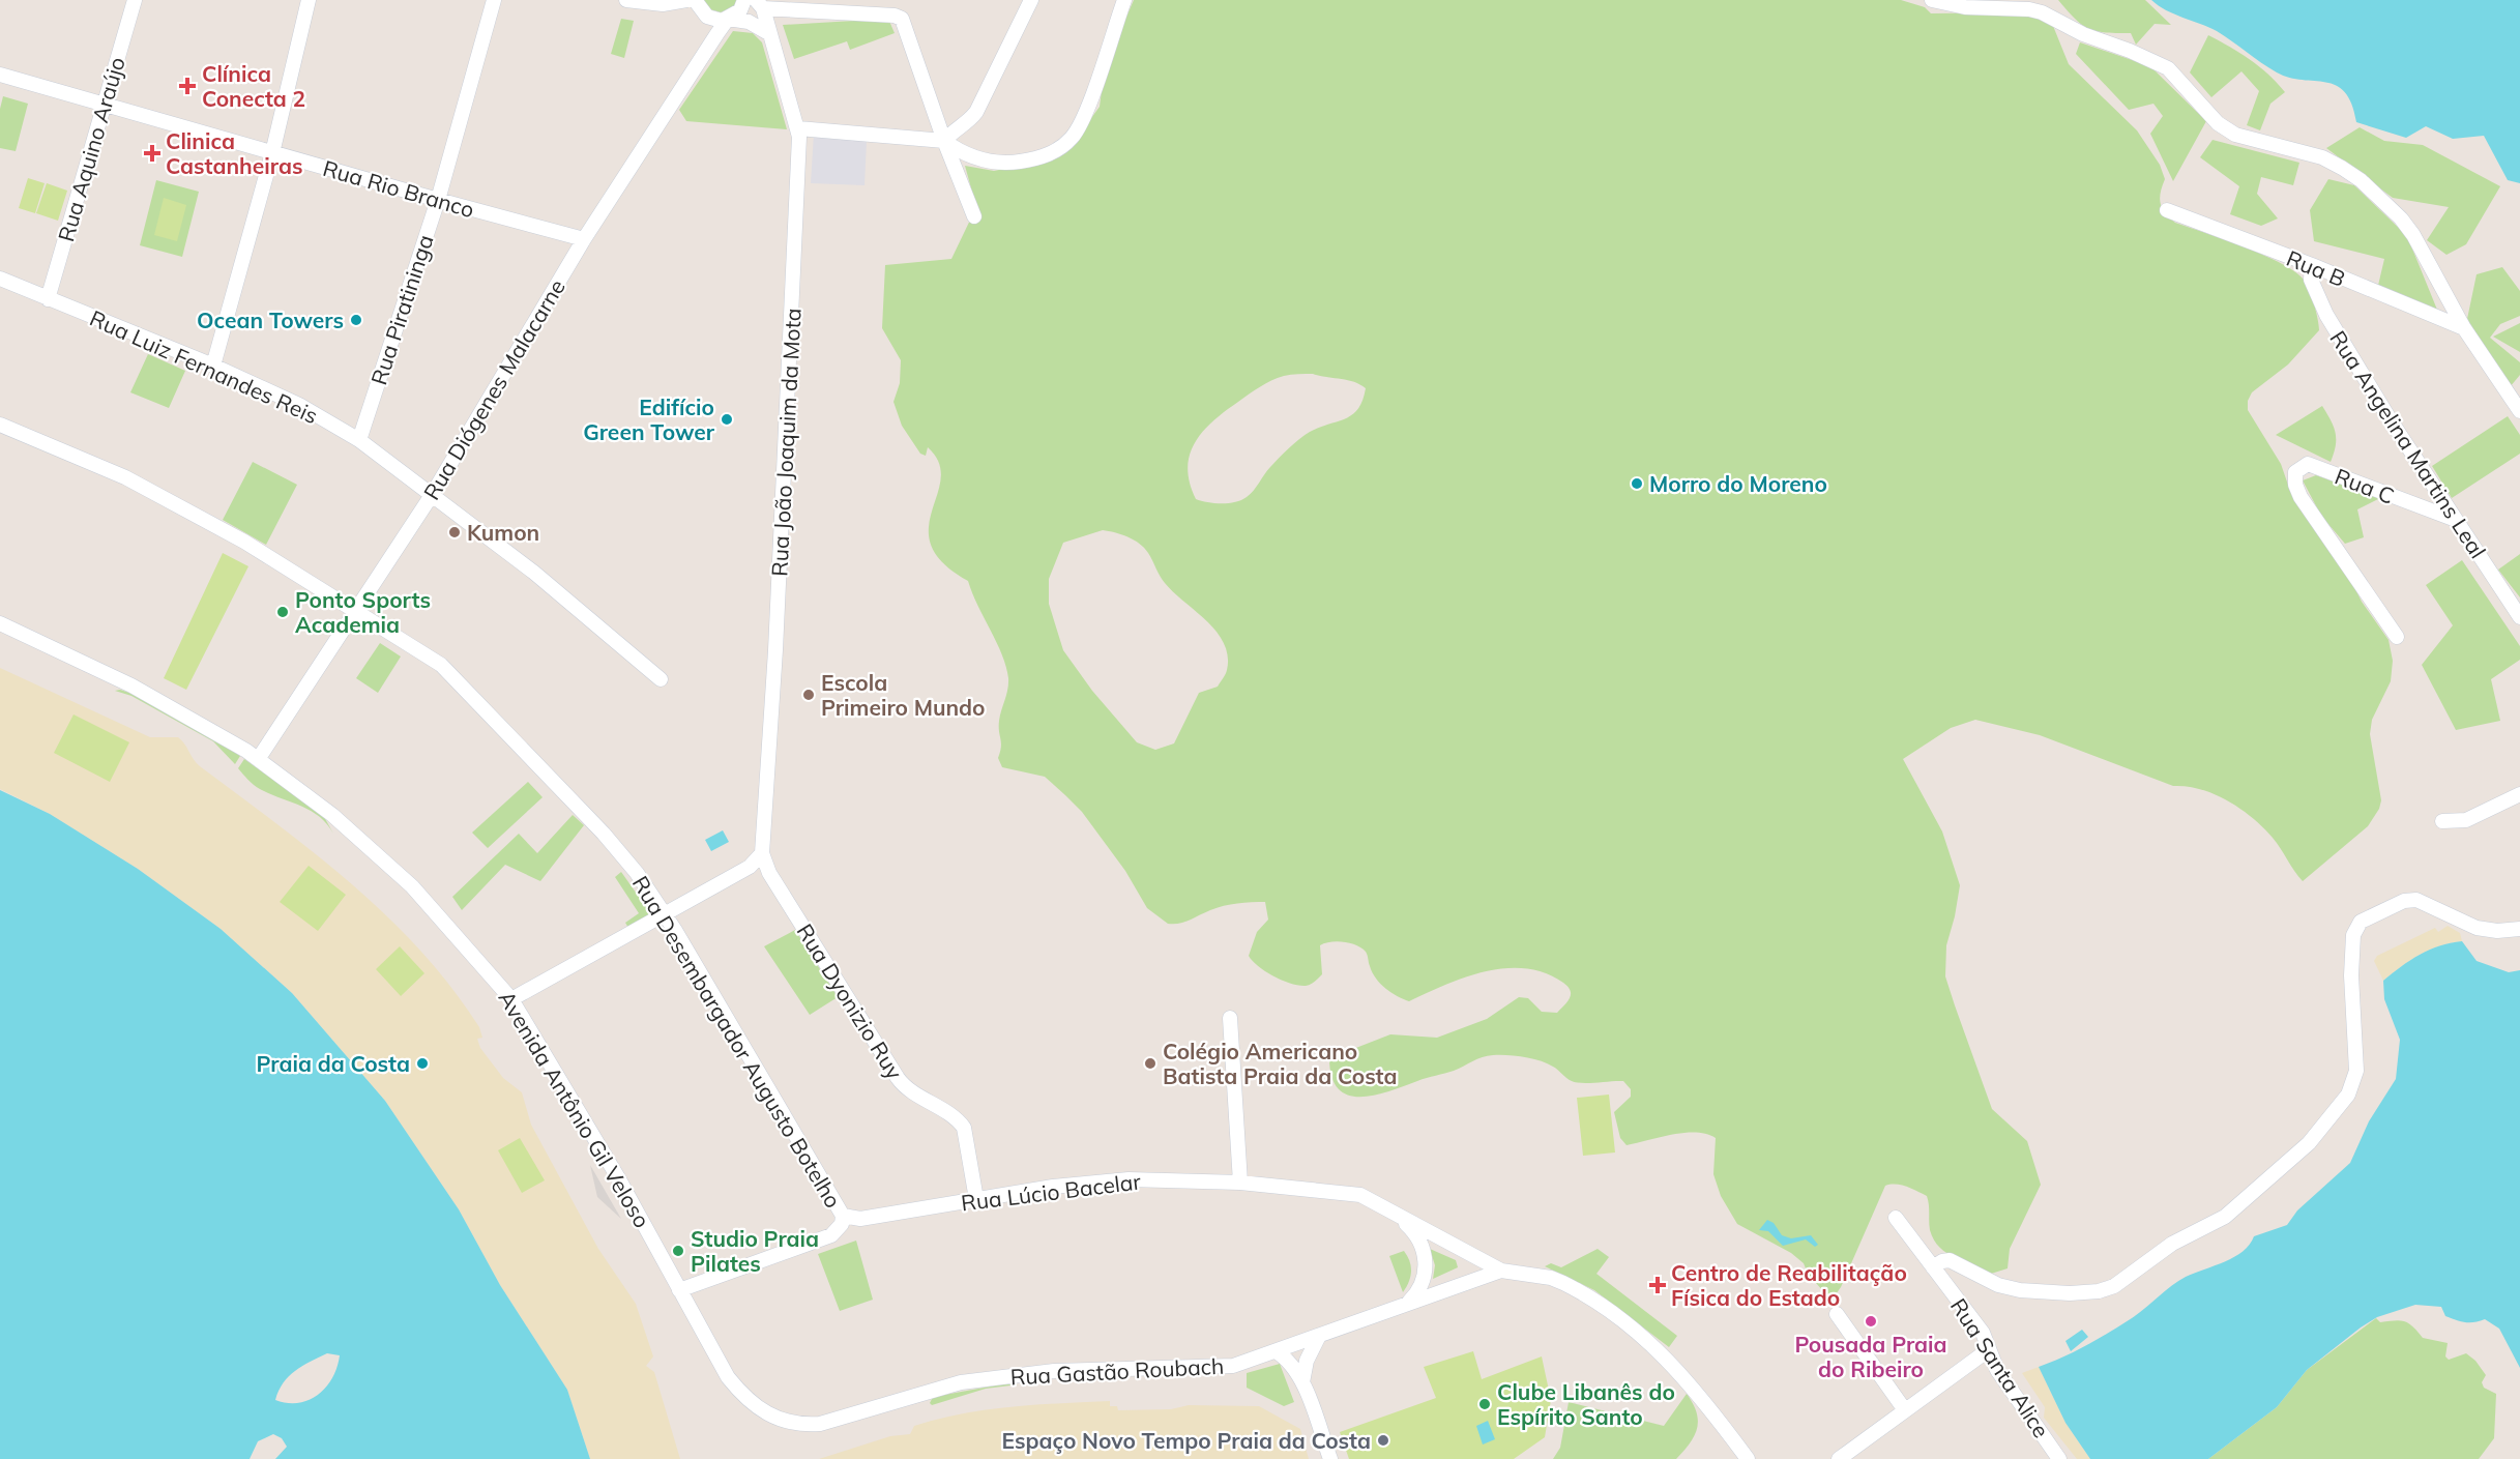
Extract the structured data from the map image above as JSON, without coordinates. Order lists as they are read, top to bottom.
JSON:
{
  "streets": {
    "street": [
      "Rua Aquino Araújo",
      "Rua Rio Branco",
      "Rua B",
      "Rua Piratininga",
      "Rua Luiz Fernandes Reis",
      "Rua Diógenes Malacarne",
      "Rua João Joaquim da Mota",
      "Rua Angelina Martins Leal",
      "Rua C",
      "Rua Dyonizio Ruy",
      "Rua Desembargador Augusto Botelho",
      "Avenida Antônio Gil Veloso",
      "Rua Lúcio Bacelar",
      "Rua Santa Alice",
      "Rua Gastão Roubach"
    ]
  },
  "crossings": [
    ["Rua Aquino Araújo", "Rua Rio Branco"],
    ["Rua Aquino Araújo", "Rua Luiz Fernandes Reis"],
    ["Rua Rio Branco", "Rua Piratininga"],
    ["Rua Rio Branco", "Rua Diógenes Malacarne"],
    ["Rua B", "Rua Angelina Martins Leal"],
    ["Rua Piratininga", "Rua Luiz Fernandes Reis"],
    ["Rua Luiz Fernandes Reis", "Rua Diógenes Malacarne"],
    ["Rua Diógenes Malacarne", "Rua Desembargador Augusto Botelho"],
    ["Rua Diógenes Malacarne", "Avenida Antônio Gil Veloso"],
    ["Rua João Joaquim da Mota", "Rua Dyonizio Ruy"],
    ["Rua Angelina Martins Leal", "Rua C"],
    ["Rua Dyonizio Ruy", "Rua Lúcio Bacelar"],
    ["Rua Desembargador Augusto Botelho", "Rua Lúcio Bacelar"],
    ["Avenida Antônio Gil Veloso", "Rua Gastão Roubach"],
    ["Rua Lúcio Bacelar", "Rua Gastão Roubach"]
  ],
  "places": {
    "health": ["Clínica Conecta 2", "Clinica Castanheiras", "Centro de Reabilitação Física do Estado"],
    "other": [
      "Ocean Towers",
      "Edifício Green Tower",
      "Morro do Moreno",
      "Kumon",
      "Ponto Sports Academia",
      "Escola Primeiro Mundo",
      "Praia da Costa",
      "Colégio Americano Batista Praia da Costa",
      "Studio Praia Pilates",
      "Pousada Praia do Ribeiro",
      "Clube Libanês do Espírito Santo",
      "Espaço Novo Tempo Praia da Costa"
    ]
  }
}
